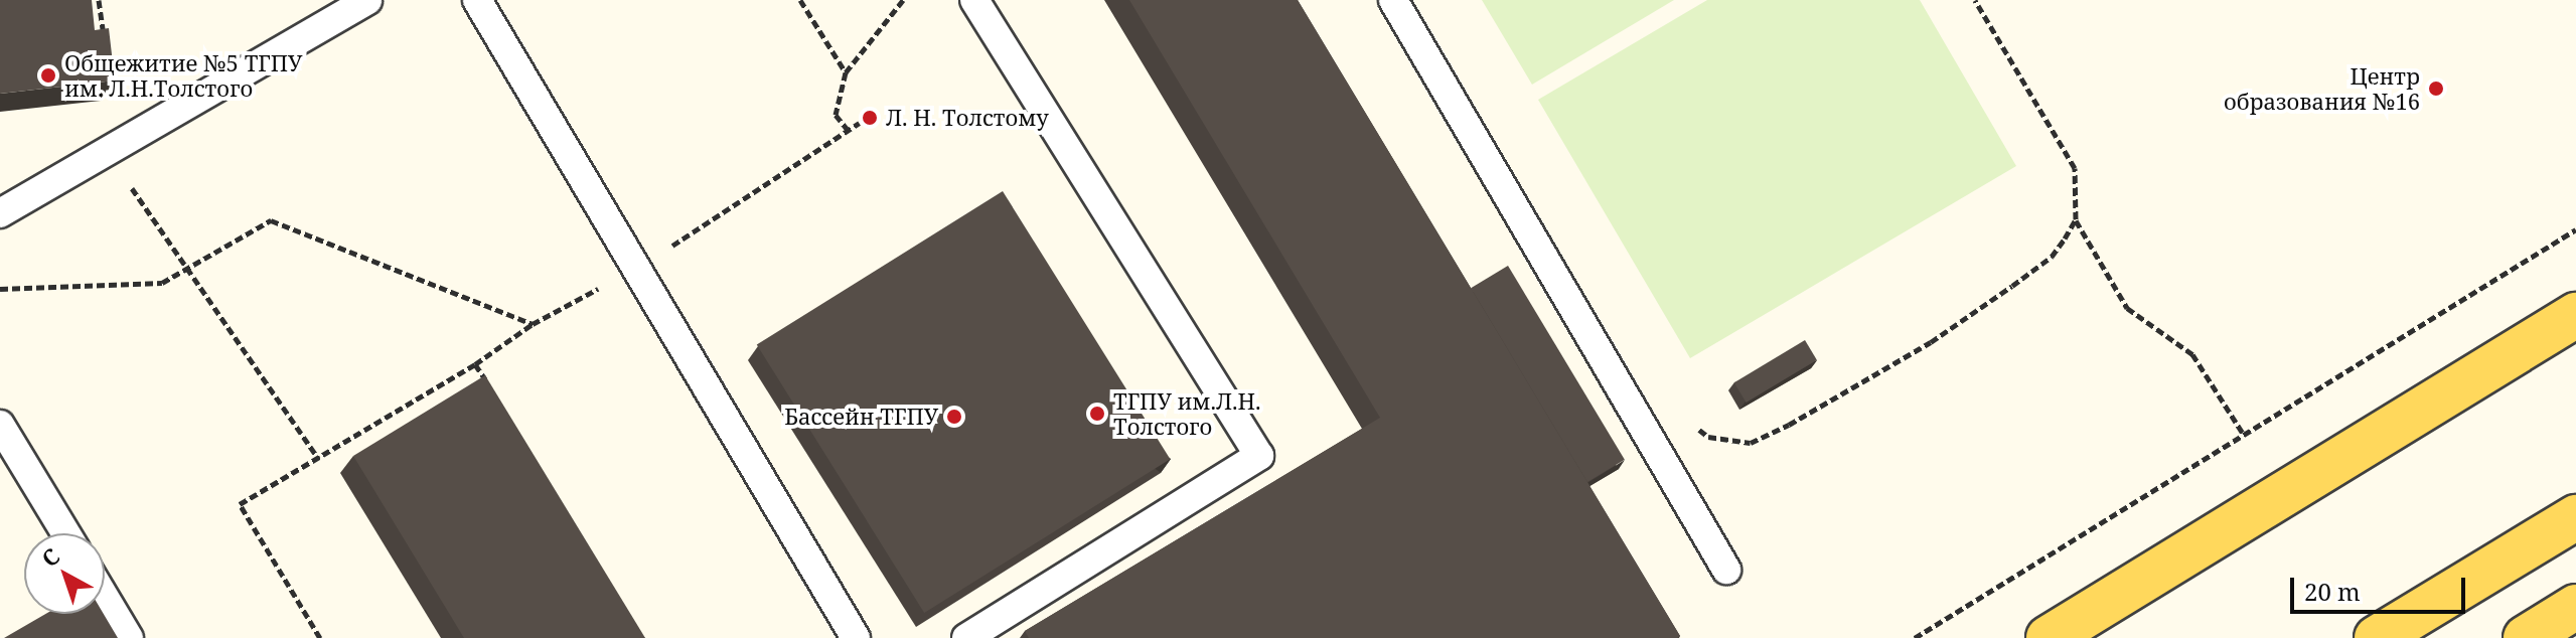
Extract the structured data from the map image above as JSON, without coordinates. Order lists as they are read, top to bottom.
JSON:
{
  "places": [
    "Общежитие №5 ТГПУ им. Л.Н.Толстого",
    "Центр образования №16",
    "Л. Н. Толстому",
    "ТГПУ им.Л.Н. Толстого",
    "Бассейн ТГПУ"
  ],
  "scale_bar": "20 m",
  "north": "top left"
}
